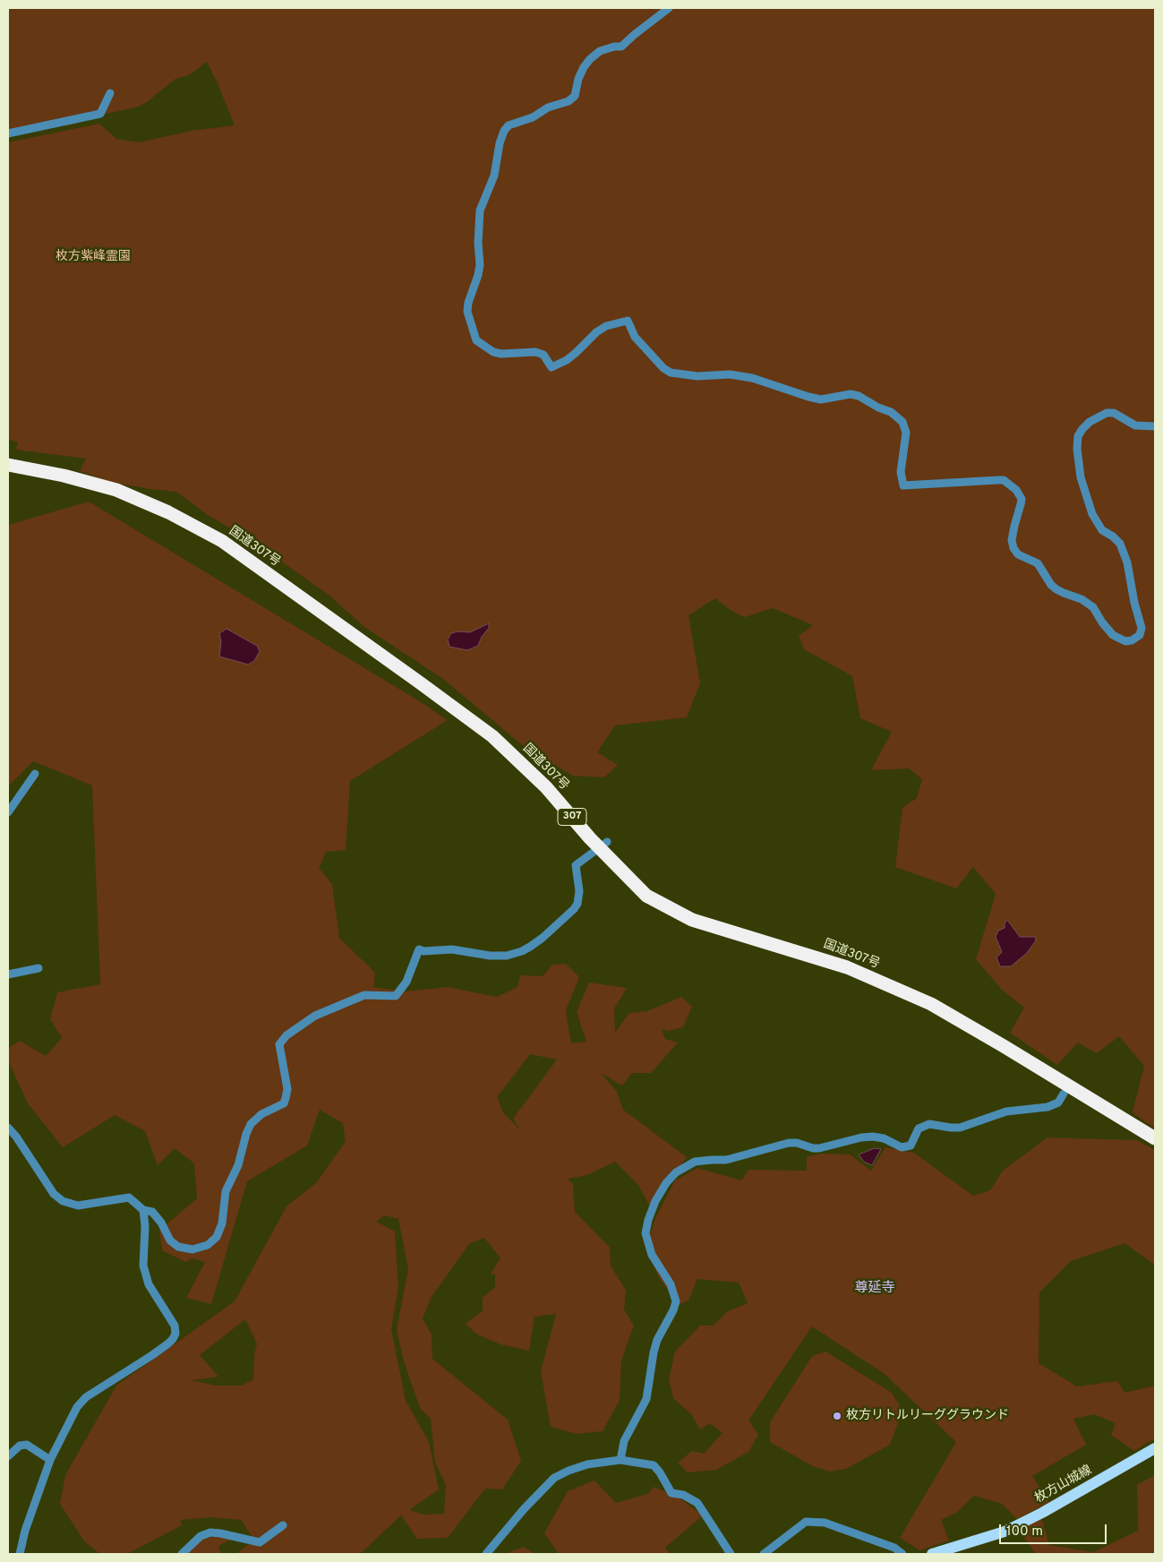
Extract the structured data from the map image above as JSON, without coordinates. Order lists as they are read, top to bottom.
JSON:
{
  "streets": {
    "highway": ["国道307号", "307"],
    "main road": ["枚方山城線"]
  },
  "districts": ["尊延寺"],
  "parks": ["枚方紫峰霊園"],
  "places": ["枚方リトルリーググラウンド"],
  "scale_bar": "100 m"
}
